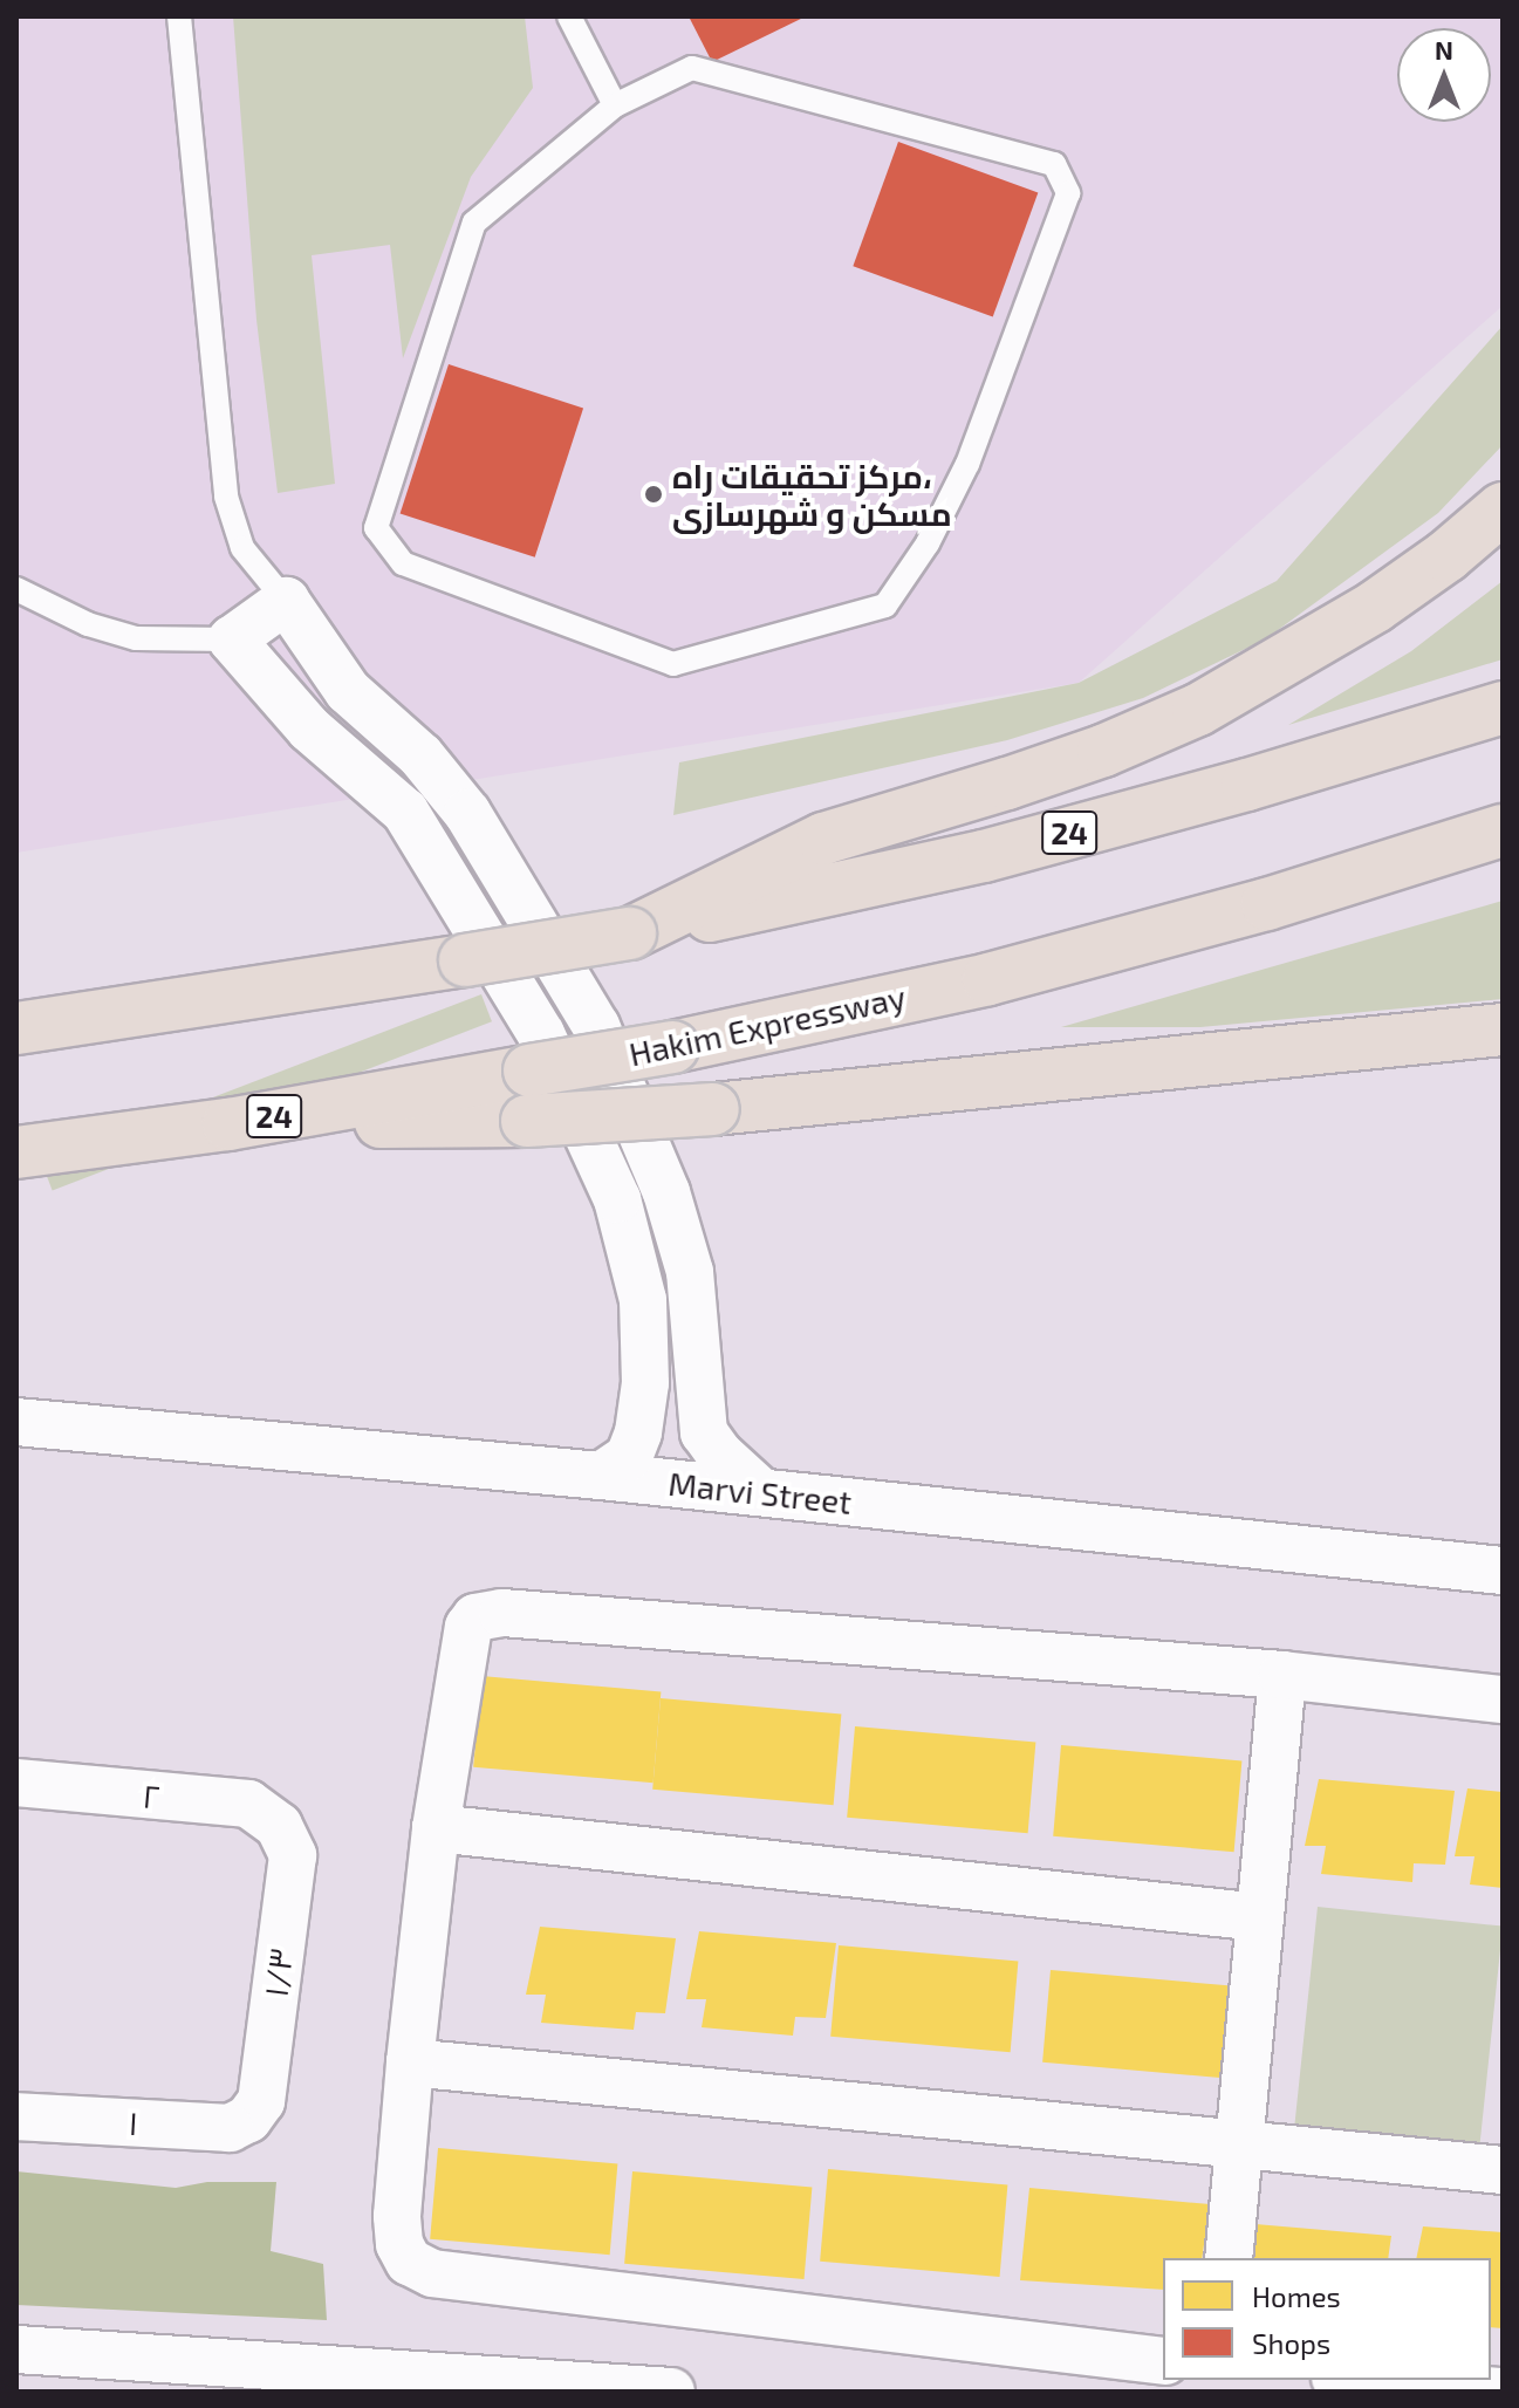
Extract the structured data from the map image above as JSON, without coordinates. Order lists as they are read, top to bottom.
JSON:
{
  "streets": {
    "highway": ["24", "Hakim Expressway"],
    "street": [
      "Marvi Street",
      "۲",
      "۱/۳",
      "۱"
    ]
  },
  "crossings": [
    ["۲", "۱/۳"],
    ["۱/۳", "۱"]
  ],
  "places": ["مرکز تحقیقات راه، مسکن و شهرسازی"],
  "legend": ["Homes", "Shops"],
  "north": "top"
}
